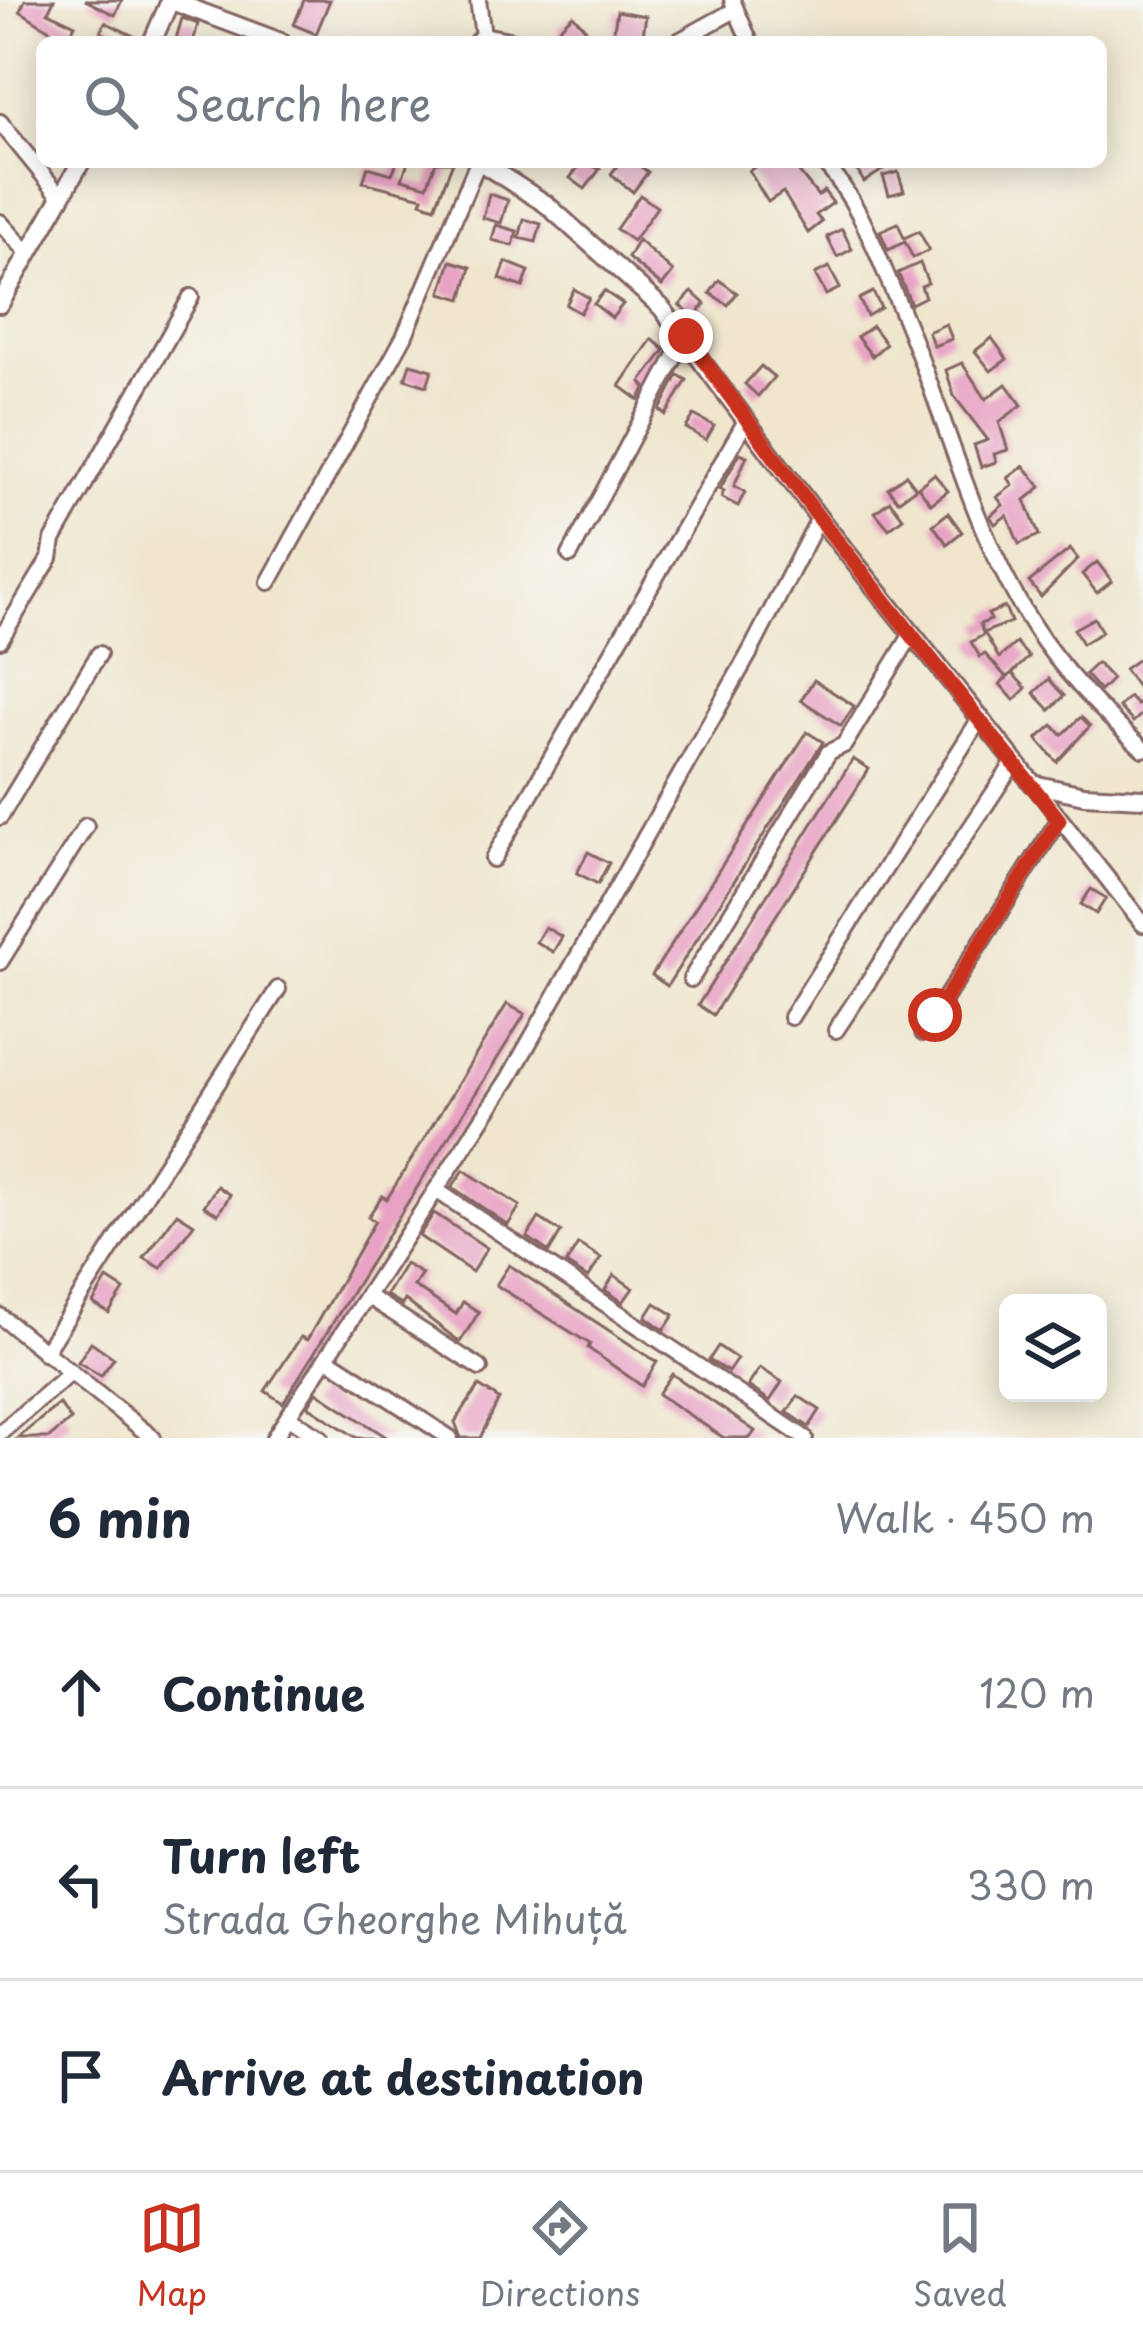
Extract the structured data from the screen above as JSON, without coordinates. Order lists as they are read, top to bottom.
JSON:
{
  "page": {
    "search": "Search here",
    "heading": ["6 min", "Walk · 450 m"],
    "list": [
      ["Continue", "120 m"],
      ["Turn left", "Strada Gheorghe Mihuță", "330 m"],
      "Arrive at destination"
    ],
    "nav": ["Map", "Directions", "Saved"]
  }
}
